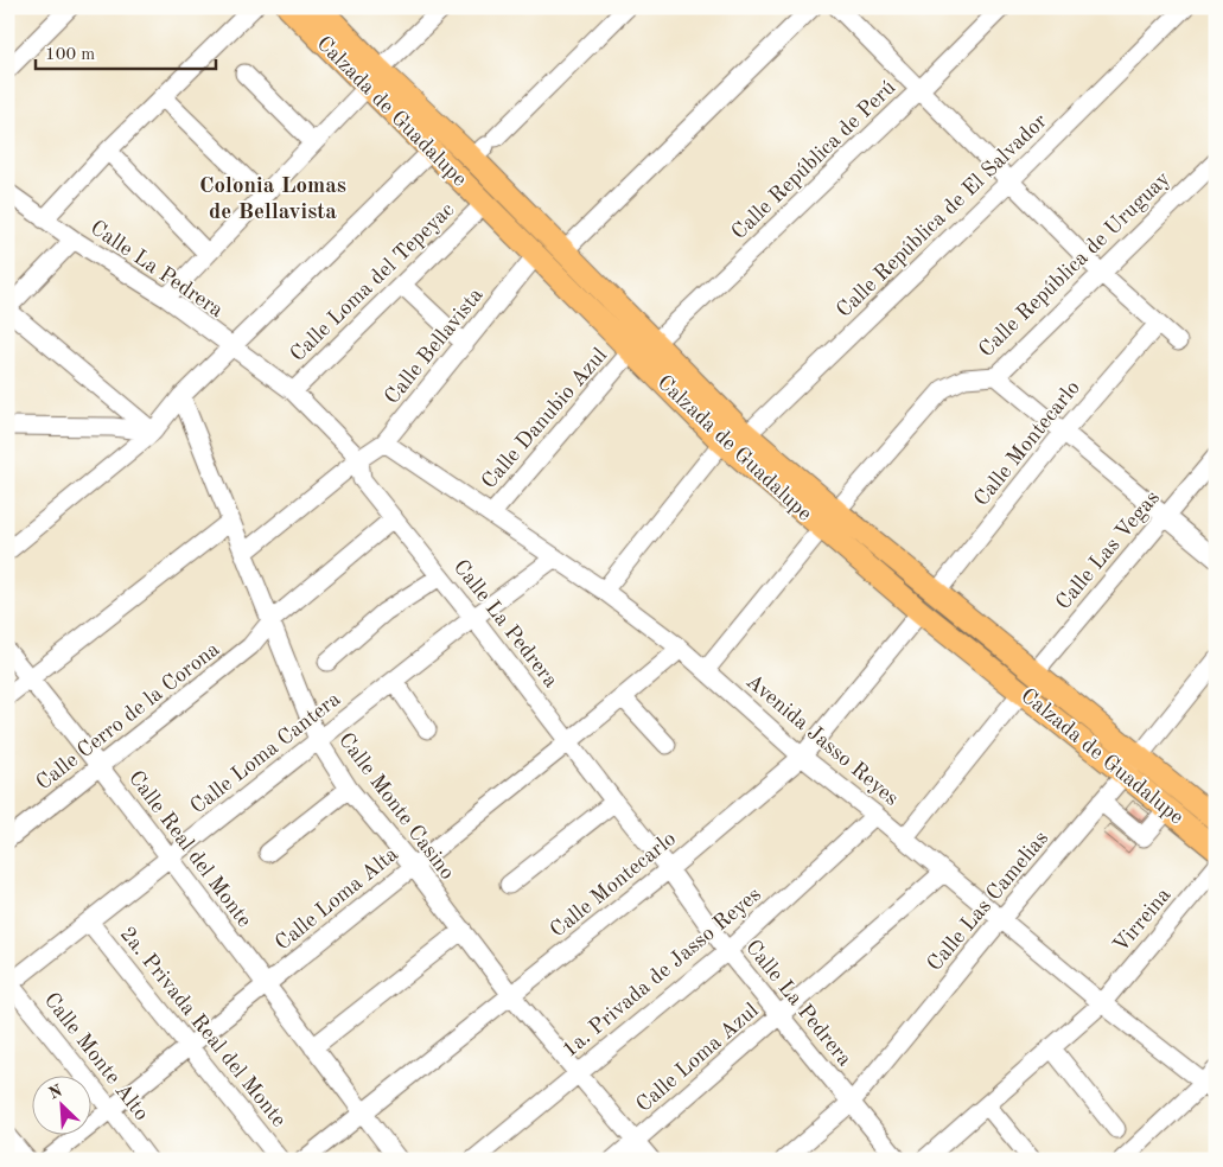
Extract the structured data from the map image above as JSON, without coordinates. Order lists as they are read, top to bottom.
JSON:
{
  "streets": {
    "main road": ["Calzada de Guadalupe"],
    "street": [
      "Calle República de Perú",
      "Calle República de El Salvador",
      "Calle República de Uruguay",
      "Calle La Pedrera",
      "Calle Loma del Tepeyac",
      "Calle Bellavista",
      "Calle Danubio Azul",
      "Calle Montecarlo",
      "Calle Las Vegas",
      "Calle Cerro de la Corona",
      "Avenida Jasso Reyes",
      "Calle Loma Cantera",
      "Calle Monte Casino",
      "Calle Real del Monte",
      "Calle Loma Alta",
      "Calle Las Camelias",
      "Virreina",
      "1a. Privada de Jasso Reyes",
      "2a. Privada Real del Monte",
      "Calle Monte Alto",
      "Calle Loma Azul"
    ]
  },
  "crossings": [
    ["Calzada de Guadalupe", "Calle República de Perú"],
    ["Calzada de Guadalupe", "Calle República de El Salvador"],
    ["Calzada de Guadalupe", "Calle República de Uruguay"],
    ["Calzada de Guadalupe", "Calle Loma del Tepeyac"],
    ["Calzada de Guadalupe", "Calle Bellavista"],
    ["Calzada de Guadalupe", "Calle Danubio Azul"],
    ["Calzada de Guadalupe", "Calle Montecarlo"],
    ["Calzada de Guadalupe", "Calle Las Vegas"],
    ["Calzada de Guadalupe", "Calle Las Camelias"],
    ["Calle La Pedrera", "Calle Loma del Tepeyac"],
    ["Calle La Pedrera", "Calle Bellavista"],
    ["Calle La Pedrera", "Calle Montecarlo"],
    ["Calle La Pedrera", "Calle Cerro de la Corona"],
    ["Calle La Pedrera", "Calle Loma Cantera"],
    ["Calle La Pedrera", "Calle Loma Alta"],
    ["Calle La Pedrera", "Calle Las Camelias"],
    ["Calle La Pedrera", "1a. Privada de Jasso Reyes"],
    ["Calle La Pedrera", "Calle Loma Azul"],
    ["Calle Bellavista", "Avenida Jasso Reyes"],
    ["Calle Danubio Azul", "Avenida Jasso Reyes"],
    ["Calle Montecarlo", "Avenida Jasso Reyes"],
    ["Calle Montecarlo", "Calle Monte Casino"],
    ["Calle Montecarlo", "Calle Real del Monte"],
    ["Calle Cerro de la Corona", "Calle Monte Casino"],
    ["Calle Cerro de la Corona", "Calle Real del Monte"],
    ["Avenida Jasso Reyes", "Calle Loma Cantera"],
    ["Avenida Jasso Reyes", "Calle Loma Alta"],
    ["Avenida Jasso Reyes", "Calle Las Camelias"],
    ["Avenida Jasso Reyes", "Virreina"],
    ["Avenida Jasso Reyes", "1a. Privada de Jasso Reyes"],
    ["Avenida Jasso Reyes", "Calle Loma Azul"],
    ["Calle Loma Cantera", "Calle Monte Casino"],
    ["Calle Loma Cantera", "Calle Real del Monte"],
    ["Calle Loma Cantera", "2a. Privada Real del Monte"],
    ["Calle Loma Cantera", "Calle Monte Alto"],
    ["Calle Monte Casino", "Calle Loma Alta"],
    ["Calle Monte Casino", "1a. Privada de Jasso Reyes"],
    ["Calle Monte Casino", "Calle Loma Azul"],
    ["Calle Real del Monte", "Calle Loma Alta"],
    ["Calle Loma Alta", "2a. Privada Real del Monte"],
    ["Calle Loma Alta", "Calle Monte Alto"]
  ],
  "districts": ["Colonia Lomas de Bellavista"],
  "scale_bar": "100 m",
  "north": "top left"
}
